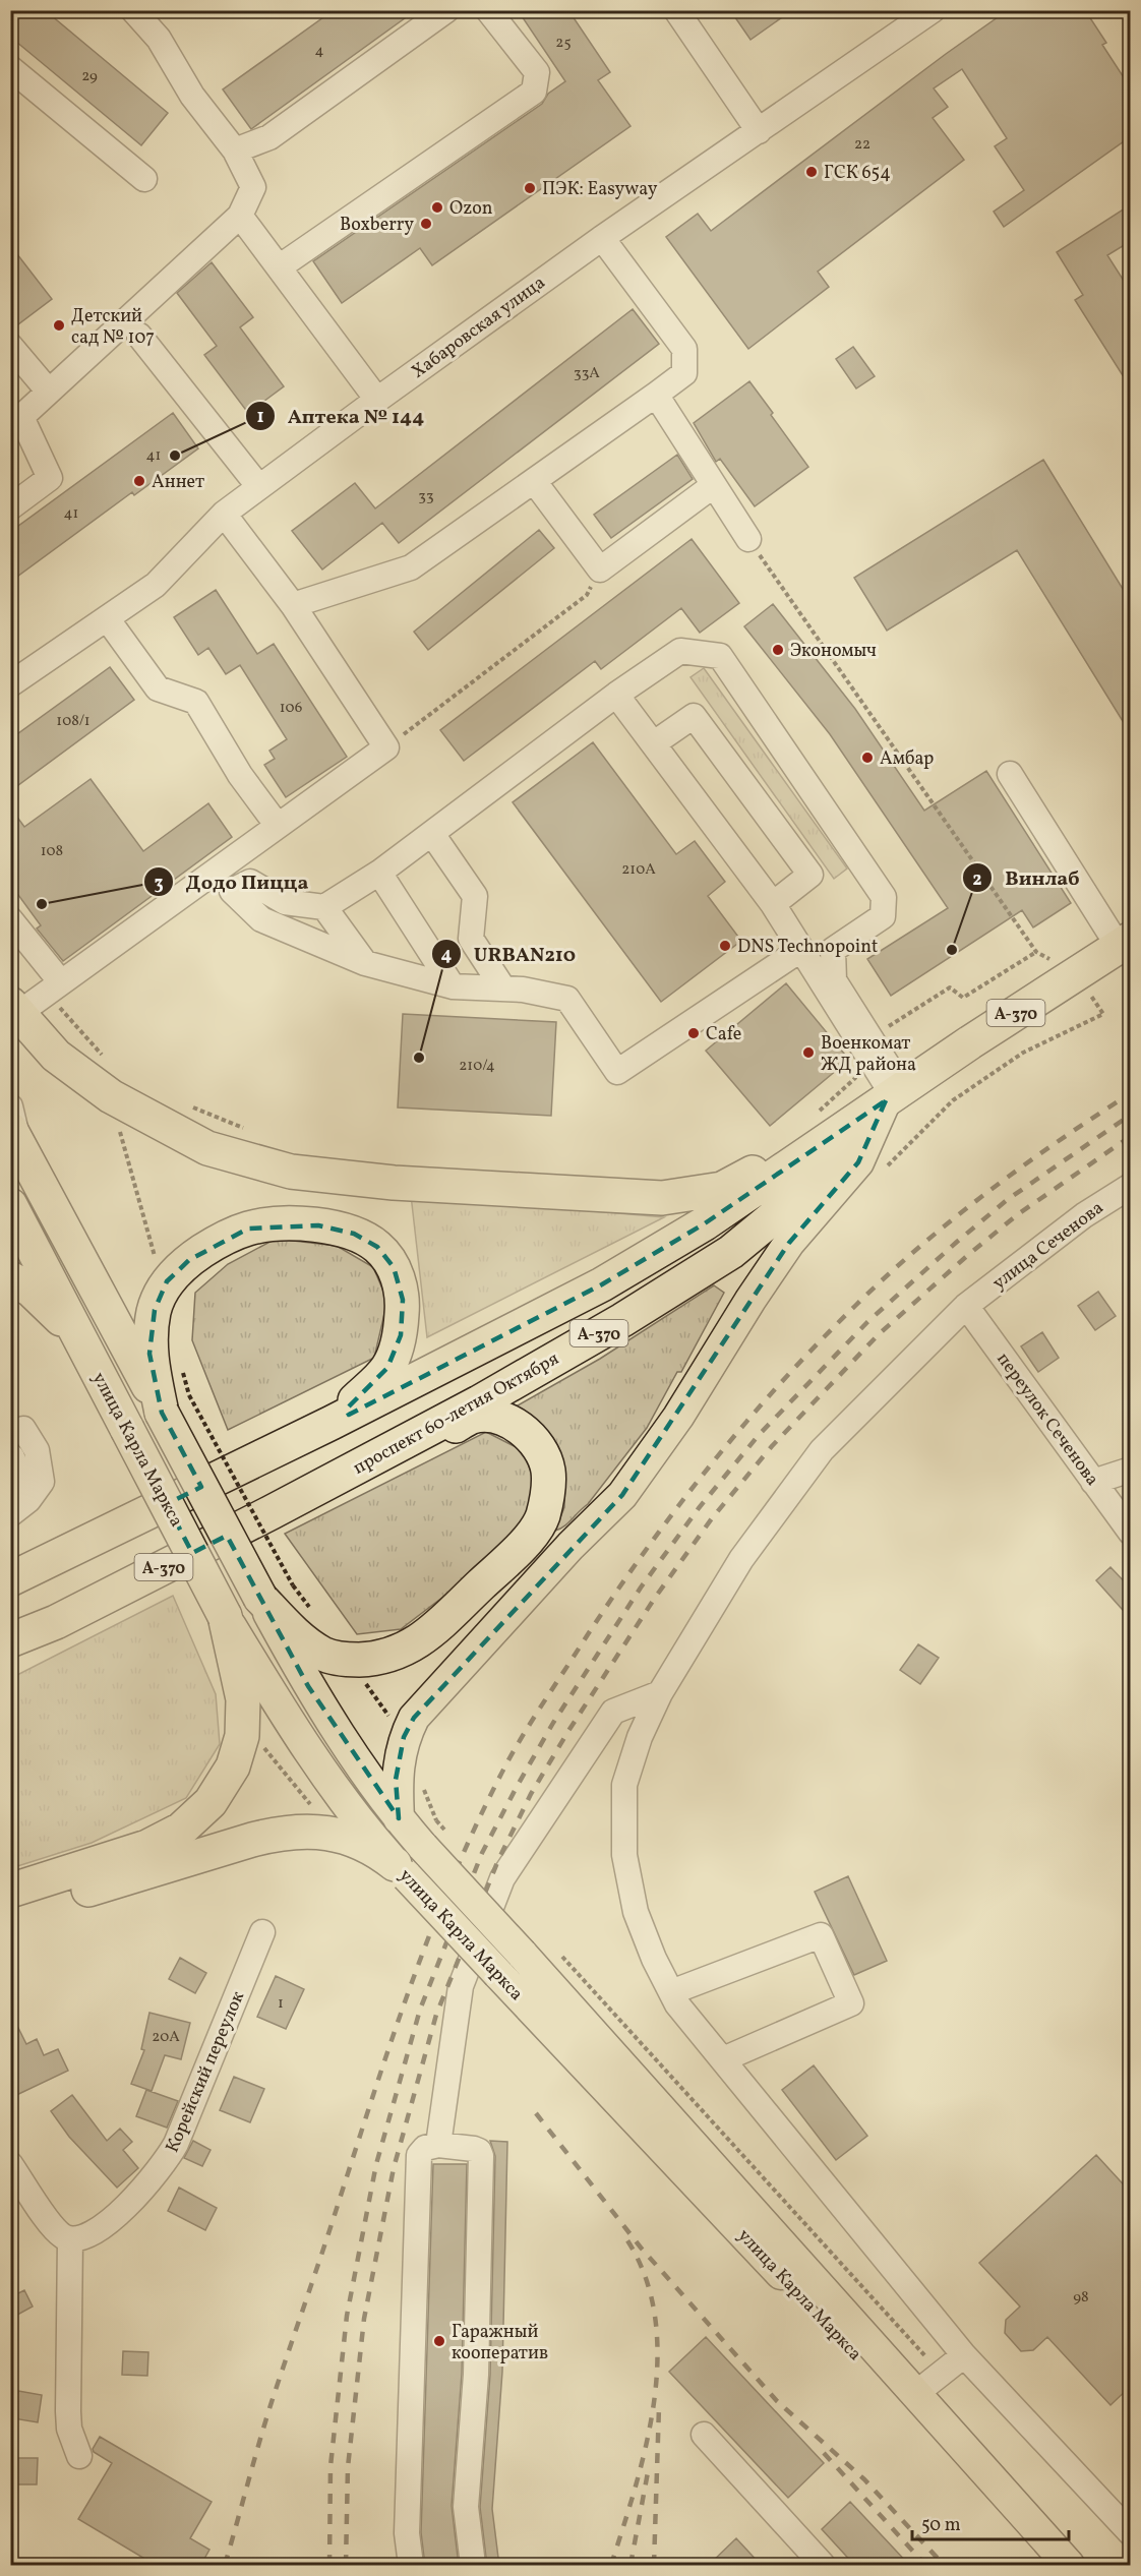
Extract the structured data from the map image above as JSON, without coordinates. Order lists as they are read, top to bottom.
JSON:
{
  "streets": {
    "highway": ["А-370", "проспект 60-летия Октября", "улица Карла Маркса"],
    "street": [
      "Хабаровская улица",
      "улица Сеченова",
      "переулок Сеченова",
      "Корейский переулок"
    ]
  },
  "crossings": [
    ["улица Сеченова", "переулок Сеченова"]
  ],
  "places": [
    "ГСК 654",
    "ПЭК: Easyway",
    "Ozon",
    "Boxberry",
    "Детский сад № 107",
    "Аптека № 144",
    "Аннет",
    "Экономыч",
    "Амбар",
    "Додо Пицца",
    "DNS Technopoint",
    "Винлаб",
    "Cafe",
    "Военкомат ЖД района",
    "URBAN210",
    "Гаражный кооператив"
  ],
  "house_numbers": [
    "25",
    "4",
    "29",
    "22",
    "33А",
    "41",
    "33",
    "41",
    "106",
    "108/1",
    "108",
    "210А",
    "210/4",
    "1",
    "20А",
    "98"
  ],
  "scale_bar": "50 m"
}
